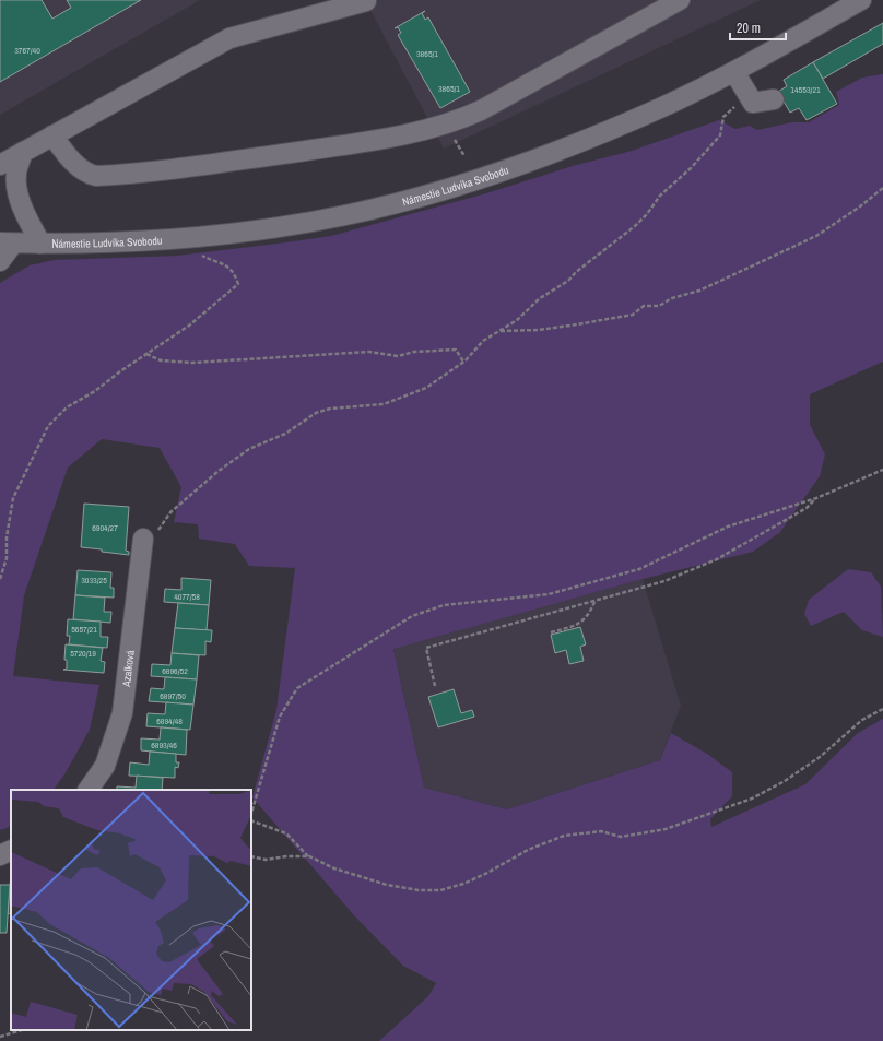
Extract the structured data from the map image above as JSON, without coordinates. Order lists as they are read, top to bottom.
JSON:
{
  "streets": {
    "street": ["Námestie Ludvíka Svobodu", "Azalková"]
  },
  "house_numbers": [
    "3767/40",
    "3865/1",
    "3865/1",
    "14553/21",
    "6904/27",
    "3033/25",
    "4077/58",
    "5657/21",
    "5720/19",
    "6896/52",
    "6897/50",
    "6894/48",
    "6893/46"
  ],
  "scale_bar": "20 m"
}
